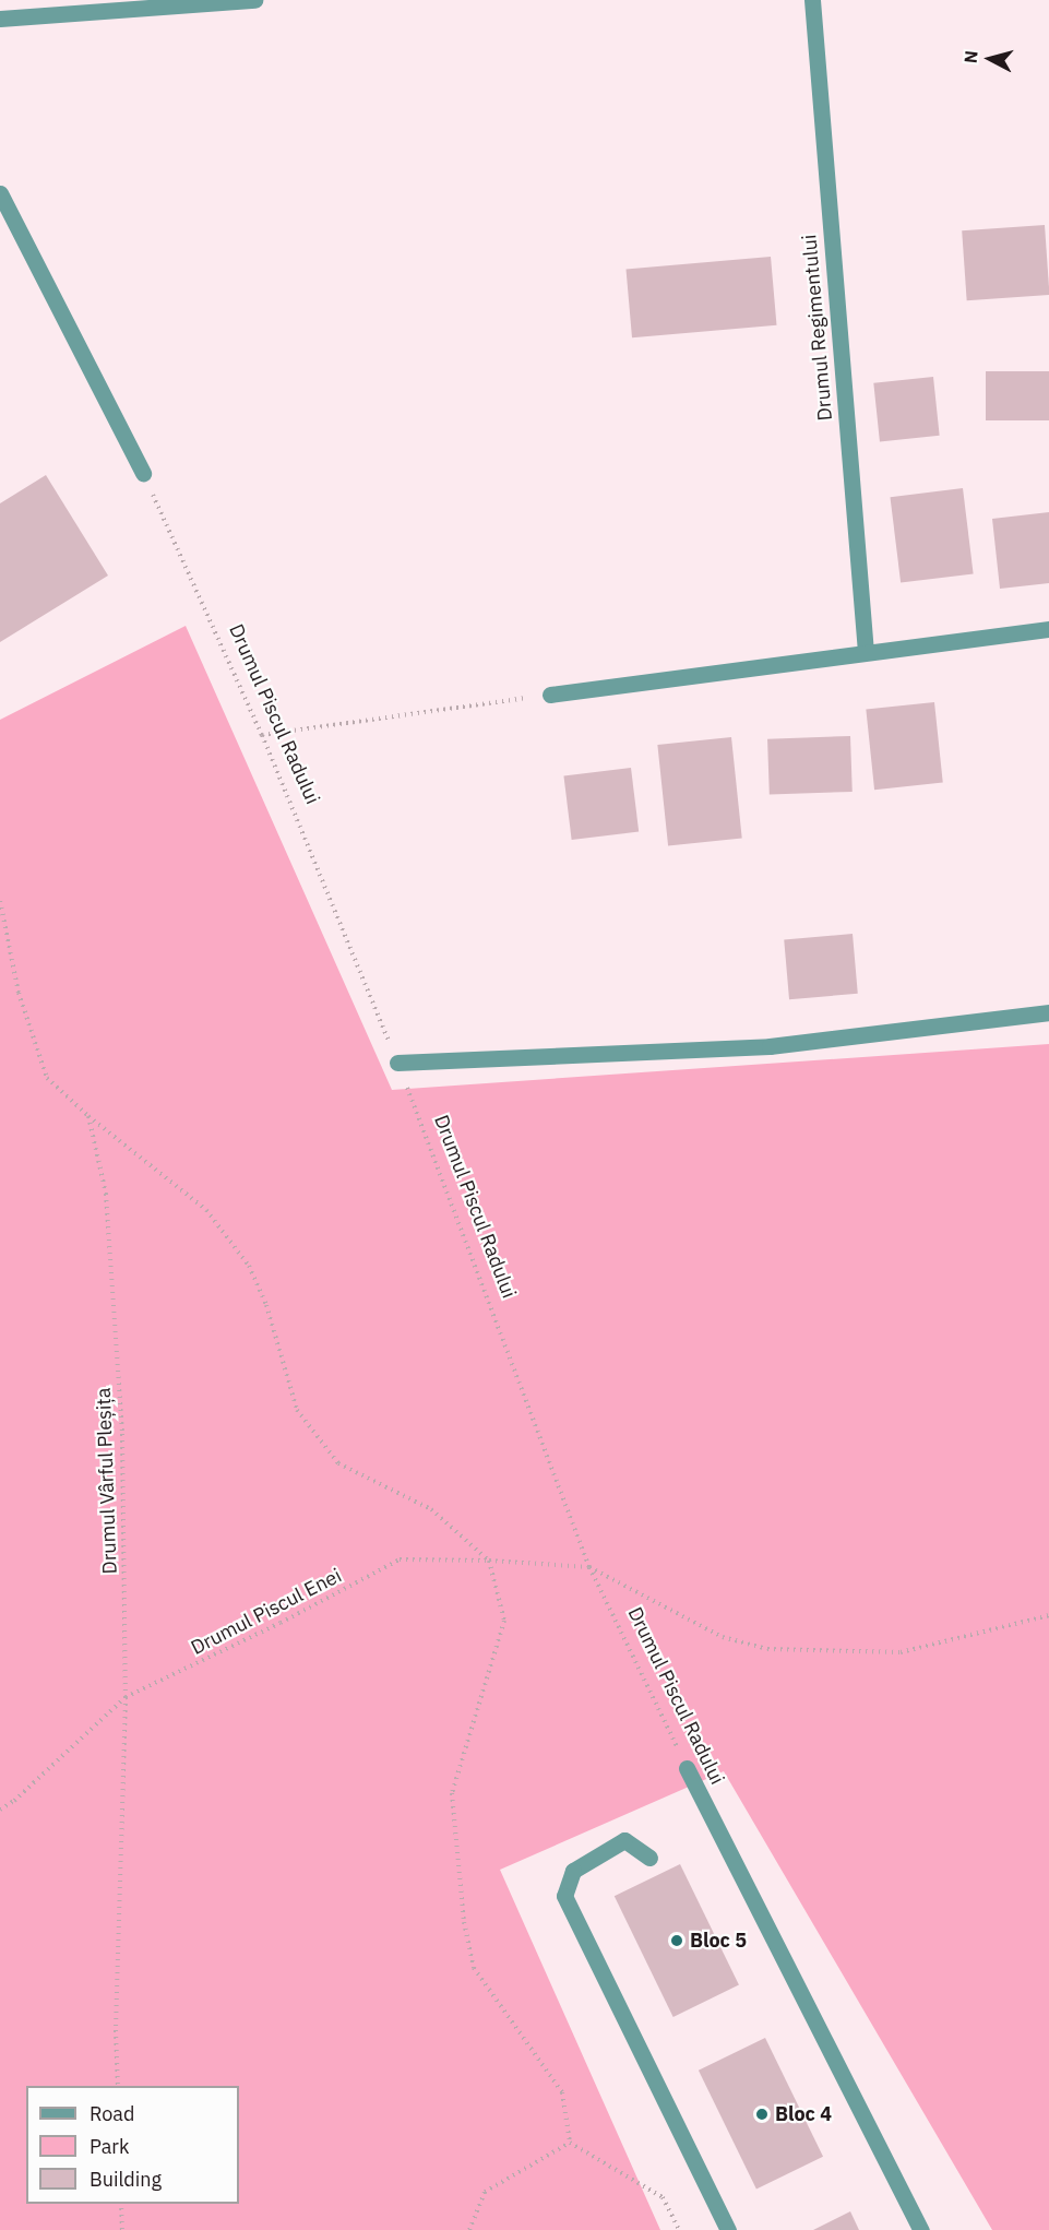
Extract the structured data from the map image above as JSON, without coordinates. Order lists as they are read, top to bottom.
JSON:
{
  "streets": {
    "street": ["Drumul Regimentului", "Drumul Piscul Radului"],
    "path": ["Drumul Vârful Pleșița", "Drumul Piscul Enei"]
  },
  "crossings": [
    ["Drumul Piscul Radului", "Drumul Piscul Enei"],
    ["Drumul Vârful Pleșița", "Drumul Piscul Enei"]
  ],
  "places": ["Bloc 5", "Bloc 4"],
  "legend": ["Road", "Park", "Building"],
  "north": "left"
}
